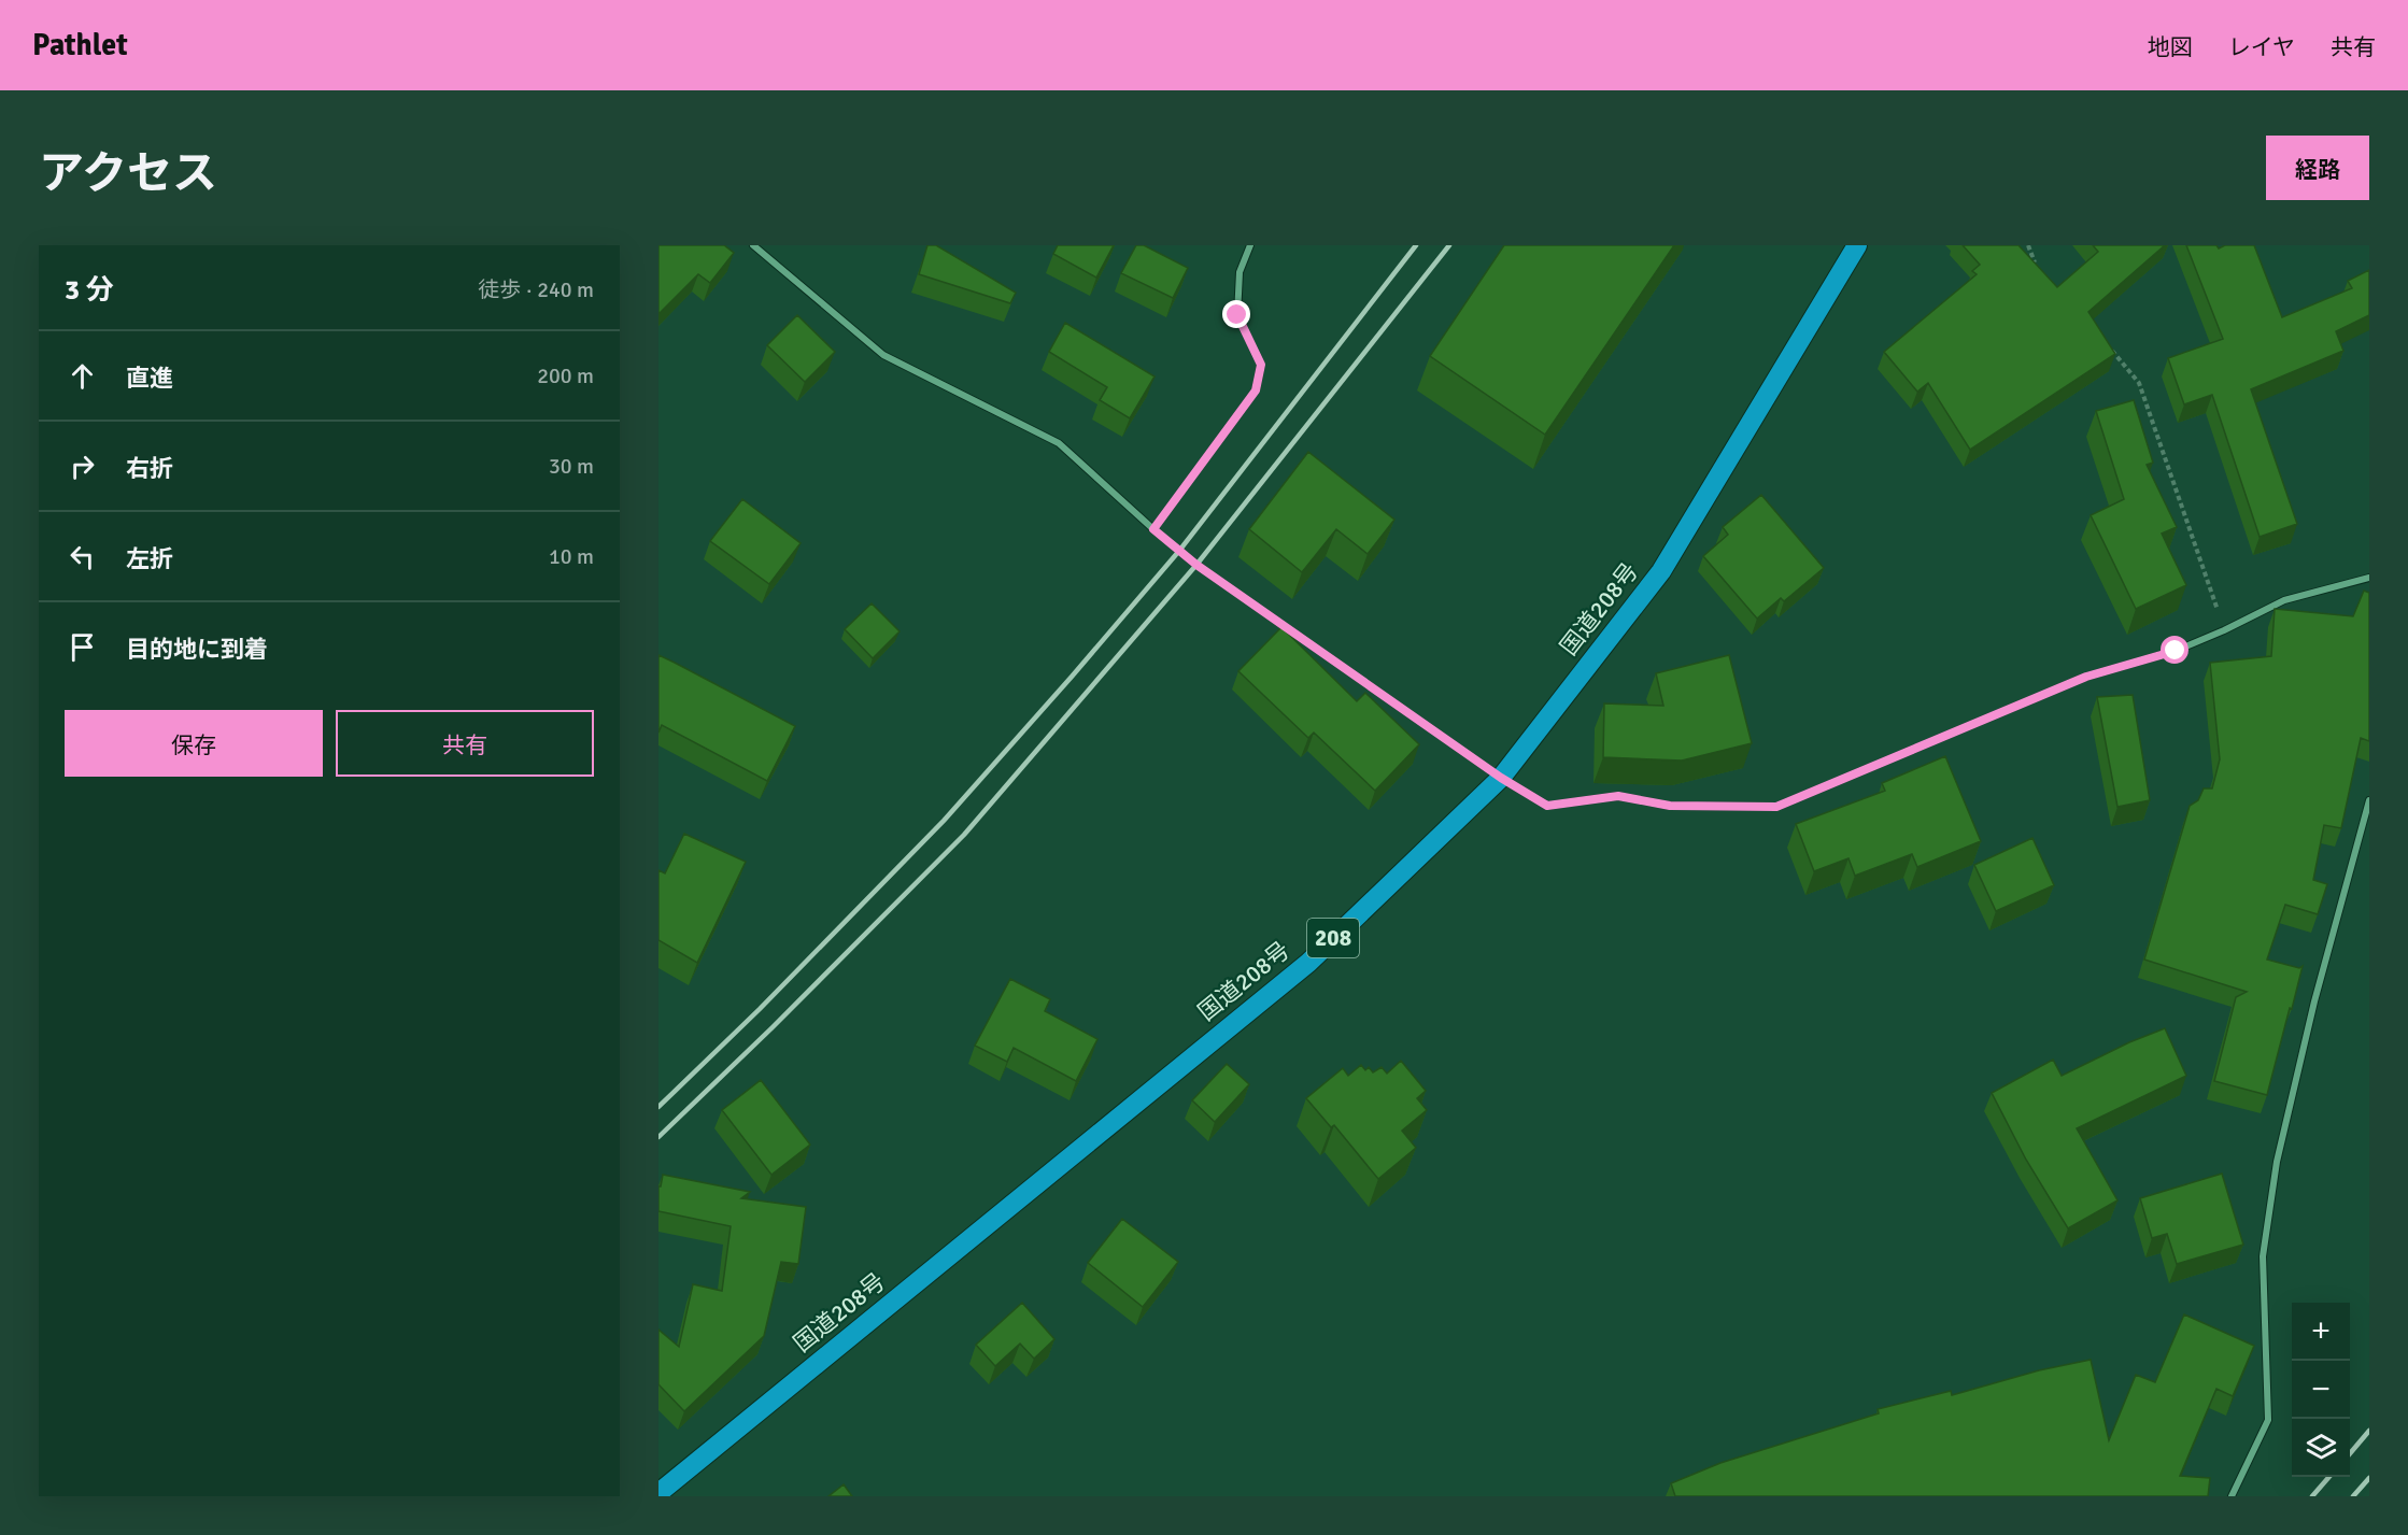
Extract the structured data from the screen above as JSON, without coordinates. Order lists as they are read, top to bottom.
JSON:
{
  "streets": {
    "highway": ["国道208号", "208"]
  },
  "page": {
    "header": "Pathlet",
    "nav": ["地図", "レイヤ", "共有"],
    "title": "アクセス",
    "buttons": [
      "経路",
      ["保存", "共有"]
    ],
    "heading": ["3 分", "徒歩 · 240 m"],
    "list": [
      ["直進", "200 m"],
      ["右折", "30 m"],
      ["左折", "10 m"],
      "目的地に到着"
    ],
    "map_buttons": ["+", "−"]
  }
}
